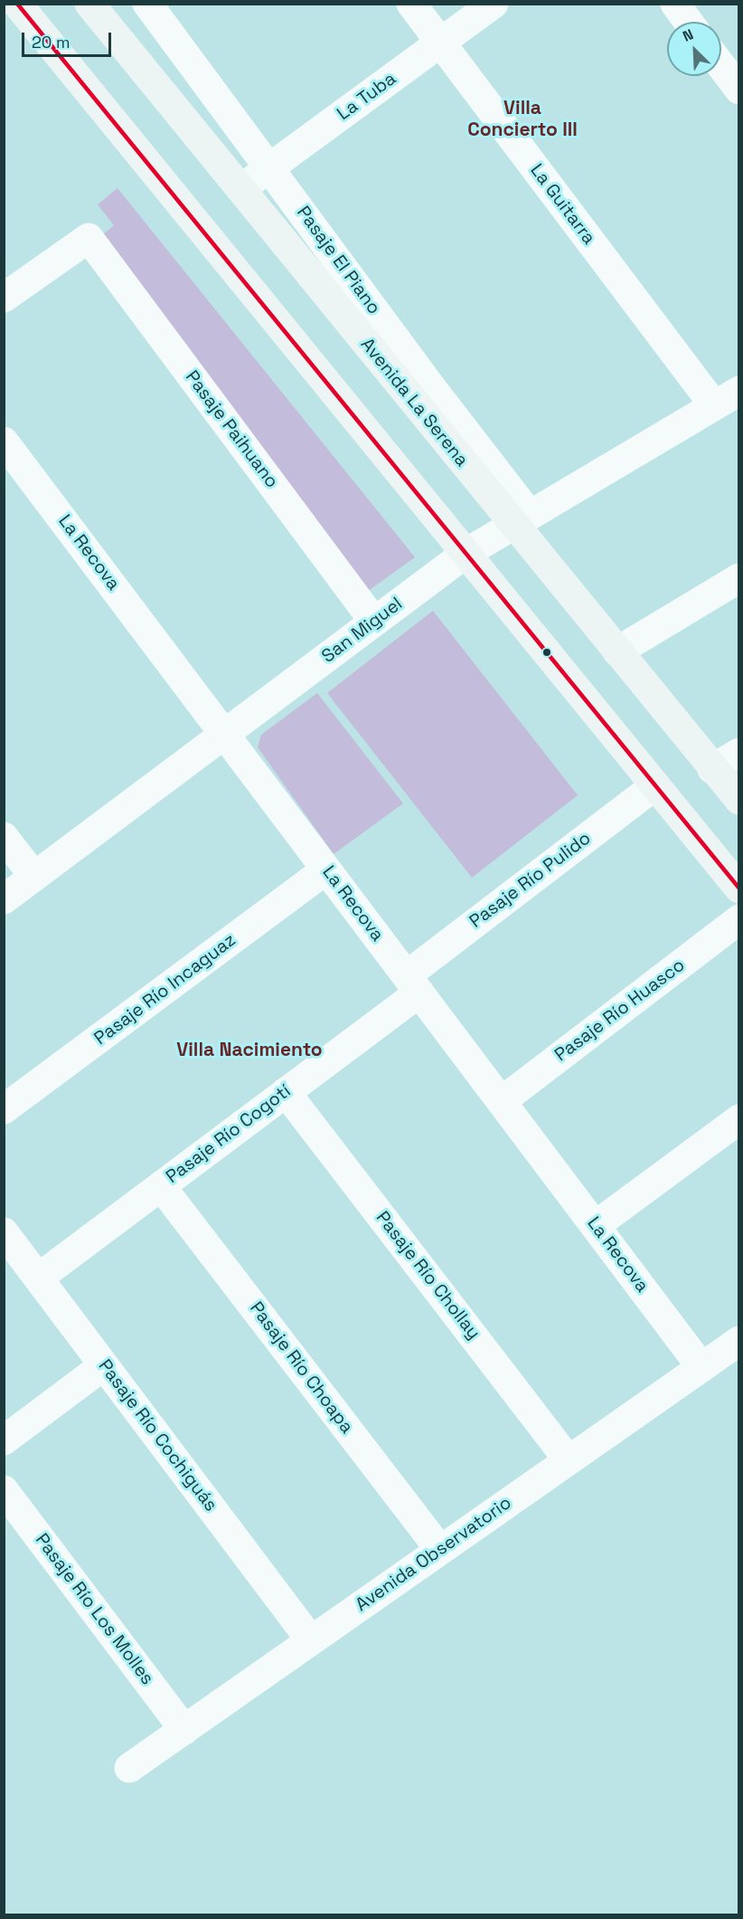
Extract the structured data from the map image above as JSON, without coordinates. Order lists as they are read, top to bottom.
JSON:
{
  "streets": {
    "main road": ["Avenida La Serena"],
    "street": [
      "La Tuba",
      "La Guitarra",
      "Pasaje El Piano",
      "Pasaje Paihuano",
      "La Recova",
      "San Miguel",
      "Pasaje Río Pulido",
      "Pasaje Río Incaguaz",
      "Pasaje Río Huasco",
      "Pasaje Río Cogotí",
      "Pasaje Río Chollay",
      "Pasaje Río Choapa",
      "Pasaje Río Cochiguás",
      "Avenida Observatorio",
      "Pasaje Río Los Molles"
    ]
  },
  "crossings": [
    ["La Tuba", "La Guitarra"],
    ["La Tuba", "Pasaje El Piano"],
    ["La Tuba", "Avenida La Serena"],
    ["La Guitarra", "San Miguel"],
    ["Pasaje El Piano", "Avenida La Serena"],
    ["Pasaje El Piano", "San Miguel"],
    ["Avenida La Serena", "San Miguel"],
    ["Pasaje Paihuano", "San Miguel"],
    ["La Recova", "San Miguel"],
    ["La Recova", "Pasaje Río Pulido"],
    ["La Recova", "Pasaje Río Incaguaz"],
    ["La Recova", "Pasaje Río Huasco"],
    ["La Recova", "Pasaje Río Cogotí"],
    ["La Recova", "Avenida Observatorio"],
    ["Pasaje Río Pulido", "Pasaje Río Cogotí"],
    ["Pasaje Río Cogotí", "Pasaje Río Chollay"],
    ["Pasaje Río Cogotí", "Pasaje Río Choapa"],
    ["Pasaje Río Cogotí", "Pasaje Río Cochiguás"],
    ["Pasaje Río Chollay", "Avenida Observatorio"],
    ["Pasaje Río Choapa", "Avenida Observatorio"],
    ["Pasaje Río Cochiguás", "Avenida Observatorio"],
    ["Avenida Observatorio", "Pasaje Río Los Molles"]
  ],
  "districts": ["Villa Concierto III", "Villa Nacimiento"],
  "scale_bar": "20 m",
  "north": "top left"
}
